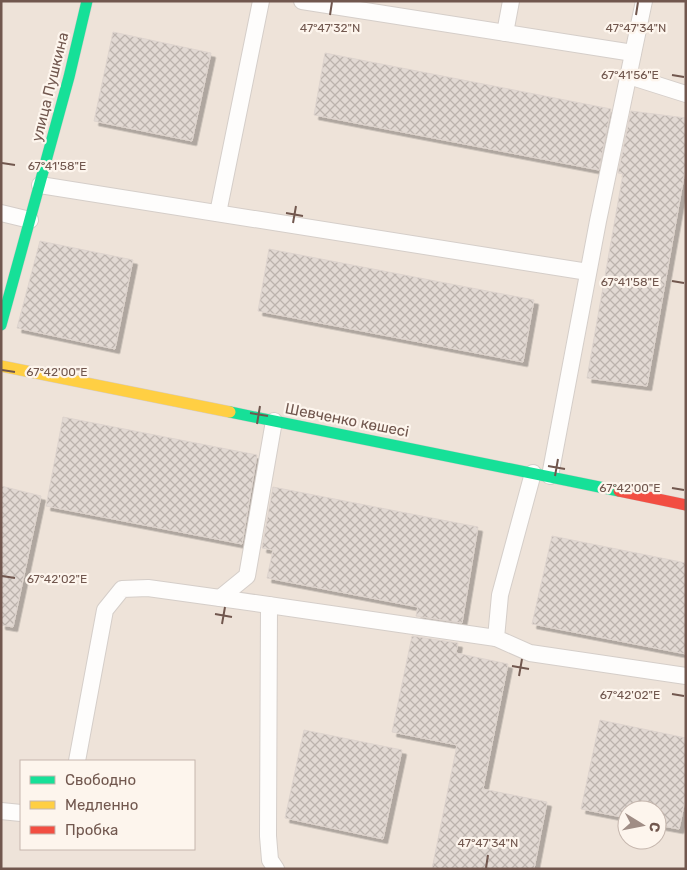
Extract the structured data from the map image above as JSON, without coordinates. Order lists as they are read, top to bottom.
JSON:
{
  "streets": {
    "street": ["улица Пушкина", "Шевченко көшесі"]
  },
  "legend": ["Свободно", "Медленно", "Пробка"],
  "north": "right",
  "coordinates": [
    "47°47'32\"N",
    "47°47'34\"N",
    "67°41'56\"E",
    "67°41'58\"E",
    "67°42'00\"E",
    "67°42'02\"E"
  ]
}
